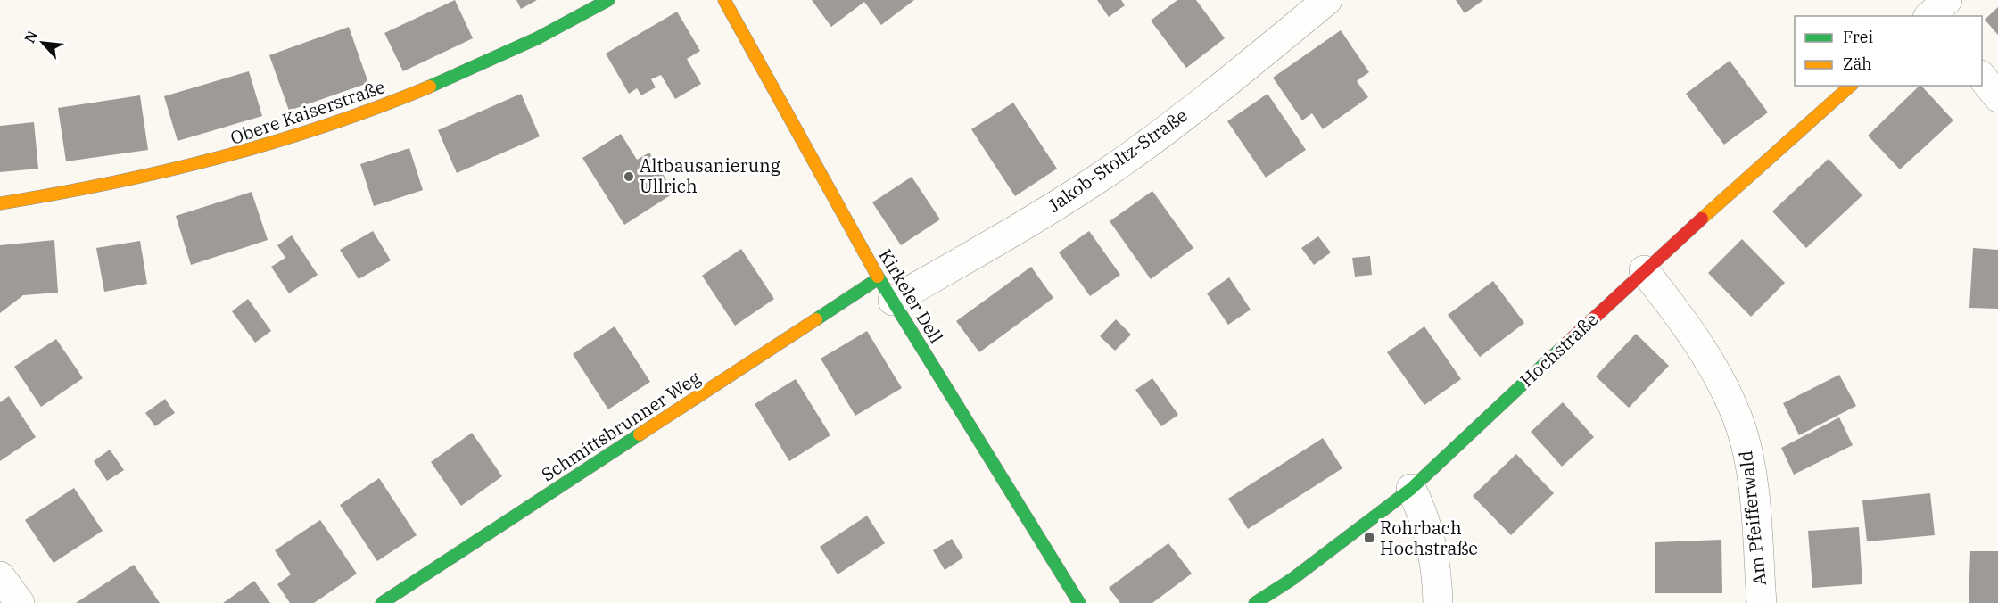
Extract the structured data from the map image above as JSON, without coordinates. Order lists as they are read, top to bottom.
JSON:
{
  "streets": {
    "street": [
      "Obere Kaiserstraße",
      "Jakob-Stoltz-Straße",
      "Kirkeler Dell",
      "Hochstraße",
      "Schmittsbrunner Weg",
      "Am Pfeifferwald"
    ]
  },
  "crossings": [
    ["Jakob-Stoltz-Straße", "Kirkeler Dell"],
    ["Jakob-Stoltz-Straße", "Schmittsbrunner Weg"],
    ["Kirkeler Dell", "Schmittsbrunner Weg"],
    ["Hochstraße", "Am Pfeifferwald"]
  ],
  "places": {
    "other": ["Altbausanierung Ullrich"],
    "transit": ["Rohrbach Hochstraße"]
  },
  "legend": ["Frei", "Zäh"],
  "north": "top left"
}
